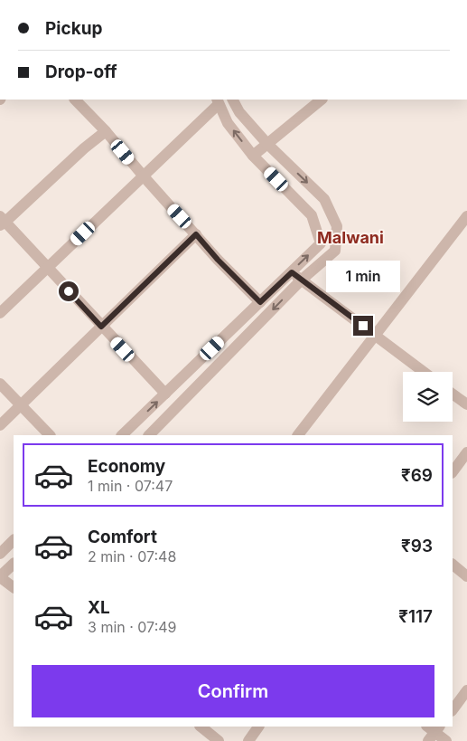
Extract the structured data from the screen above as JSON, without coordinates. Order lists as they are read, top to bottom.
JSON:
{
  "districts": ["Malwani"],
  "page": {
    "banner": ["Pickup", "Drop-off"],
    "bubble": "1 min",
    "list": [
      {
        "name": "Economy",
        "note": "1 min · 07:47",
        "value": "₹69"
      },
      {
        "name": "Comfort",
        "note": "2 min · 07:48",
        "value": "₹93"
      },
      {
        "name": "XL",
        "note": "3 min · 07:49",
        "value": "₹117"
      }
    ],
    "buttons": "Confirm"
  }
}
